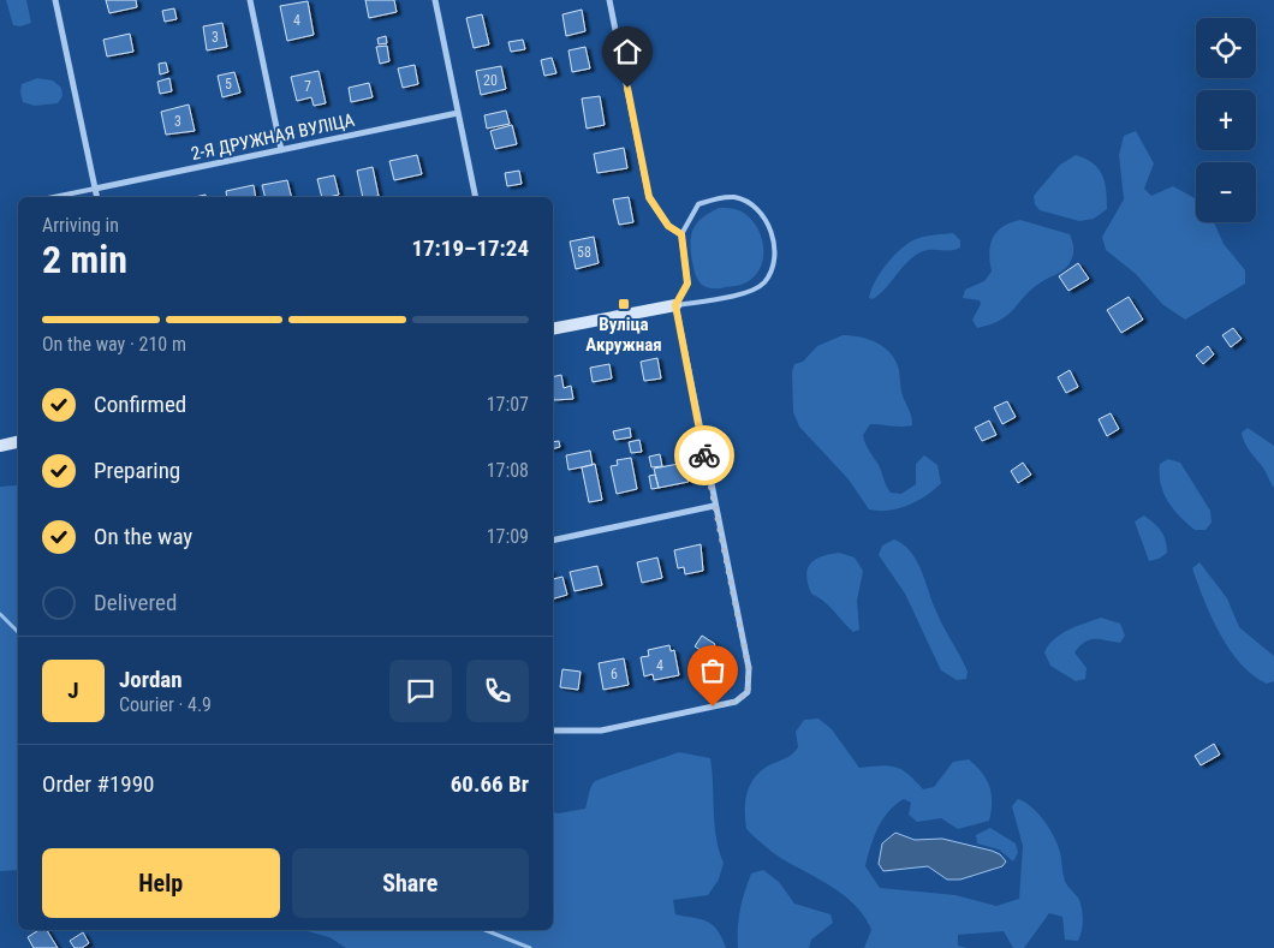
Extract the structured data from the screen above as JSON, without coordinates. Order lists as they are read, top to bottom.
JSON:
{
  "streets": {
    "street": ["2-Я ДРУЖНАЯ ВУЛІЦА"]
  },
  "places": {
    "transit": ["Вуліца Акружная"]
  },
  "house_numbers": [
    "4",
    "3",
    "20",
    "5",
    "7",
    "3",
    "58",
    "4",
    "6"
  ],
  "page": {
    "map_buttons": ["+", "−"],
    "heading": ["2 min", "Arriving in", "17:19–17:24"],
    "panel": [
      "Jordan",
      "Courier · 4.9",
      "Order #1990",
      "60.66 Br"
    ],
    "bar": "On the way · 210 m",
    "list": [
      ["Confirmed", "17:07"],
      ["Preparing", "17:08"],
      ["On the way", "17:09"],
      "Delivered"
    ],
    "round": "J",
    "buttons": ["Help", "Share"]
  }
}
